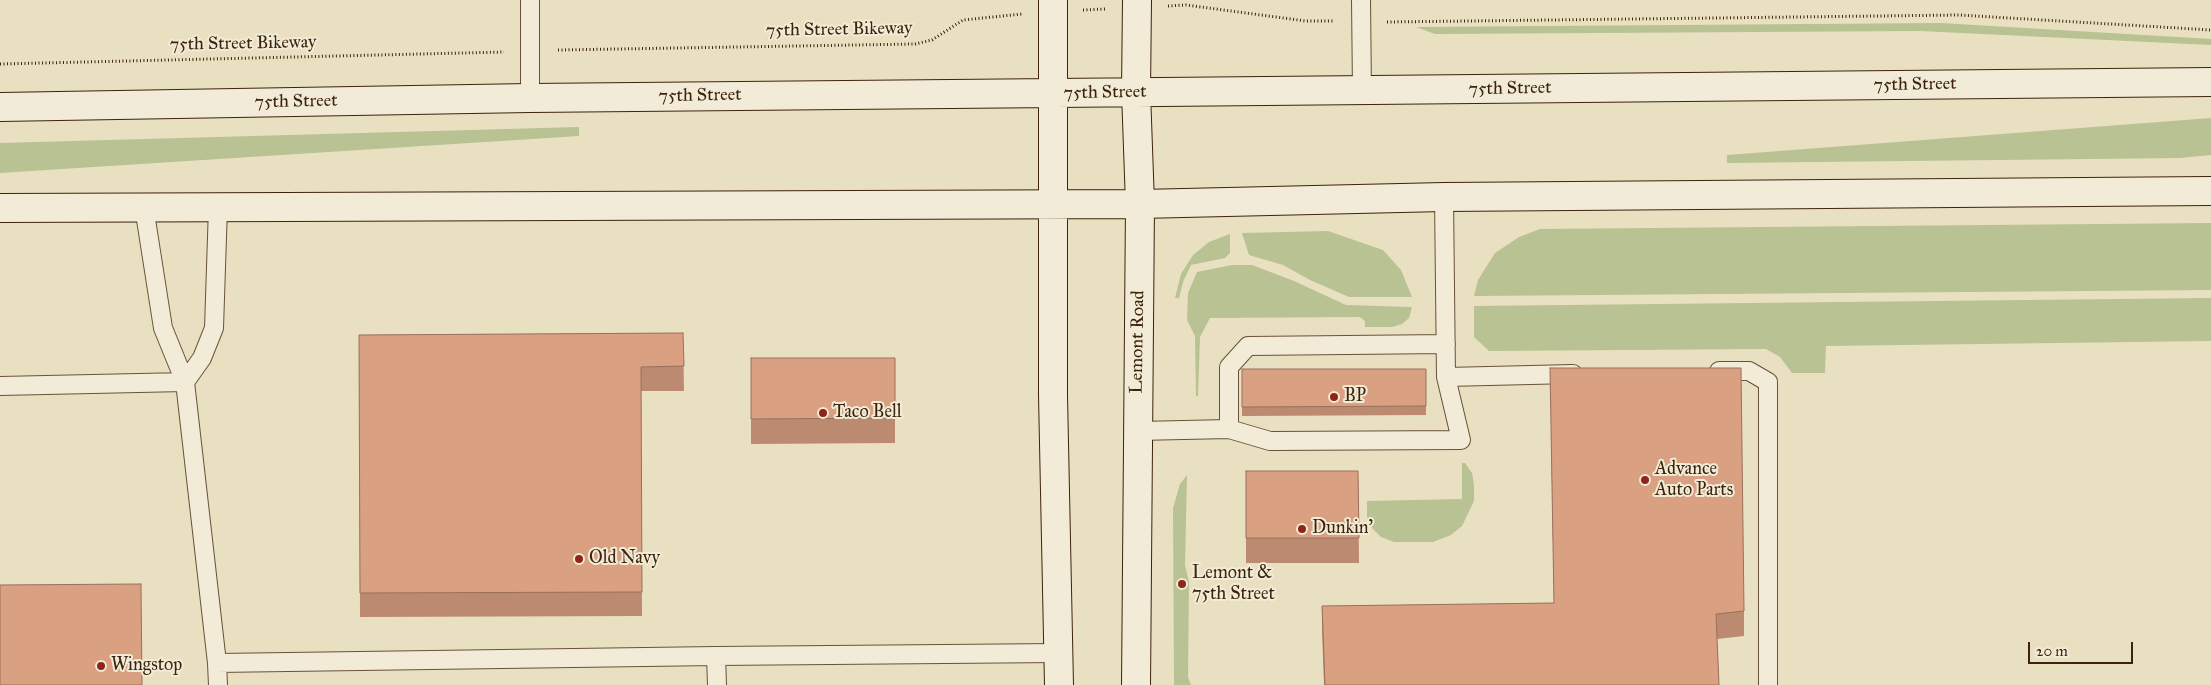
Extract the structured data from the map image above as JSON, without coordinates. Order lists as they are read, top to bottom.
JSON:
{
  "streets": {
    "main road": ["75th Street", "Lemont Road"],
    "path": ["75th Street Bikeway"]
  },
  "crossings": [
    ["75th Street Bikeway", "Lemont Road"],
    ["75th Street", "Lemont Road"]
  ],
  "places": [
    "BP",
    "Taco Bell",
    "Advance Auto Parts",
    "Dunkin'",
    "Old Navy",
    "Lemont & 75th Street",
    "Wingstop"
  ],
  "scale_bar": "20 m"
}
